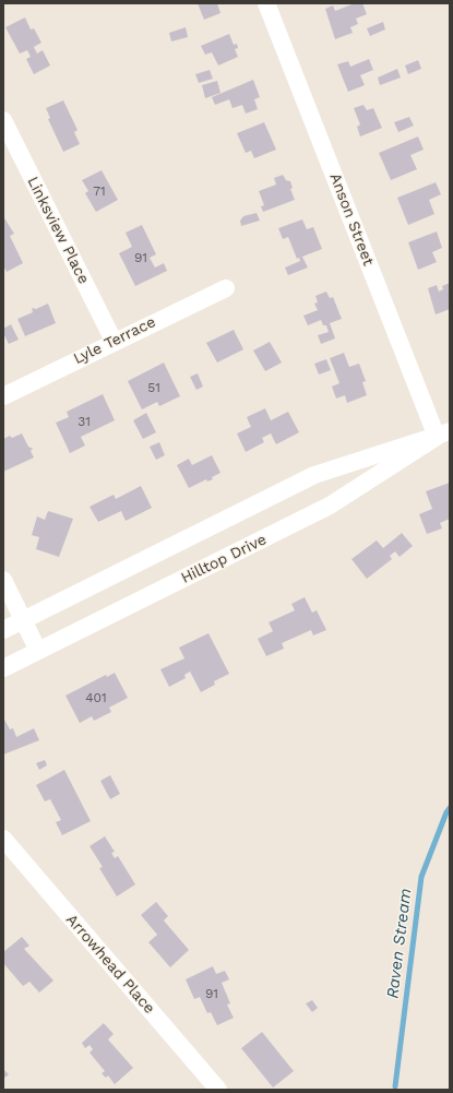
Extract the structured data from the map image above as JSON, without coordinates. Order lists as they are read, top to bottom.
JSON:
{
  "streets": {
    "street": [
      "Anson Street",
      "Linksview Place",
      "Lyle Terrace",
      "Hilltop Drive",
      "Arrowhead Place"
    ]
  },
  "crossings": [
    ["Anson Street", "Hilltop Drive"],
    ["Linksview Place", "Lyle Terrace"]
  ],
  "water": ["Raven Stream"],
  "house_numbers": [
    "71",
    "91",
    "51",
    "31",
    "401",
    "91"
  ]
}
